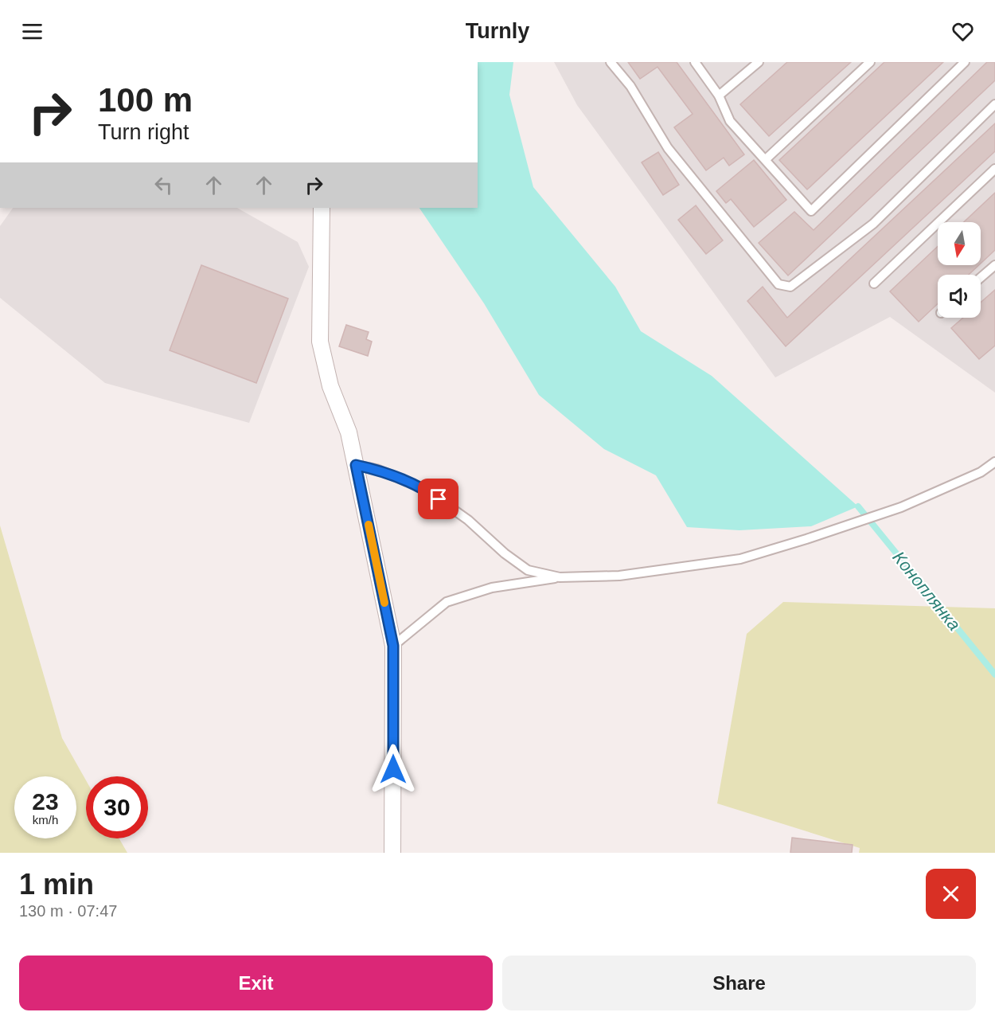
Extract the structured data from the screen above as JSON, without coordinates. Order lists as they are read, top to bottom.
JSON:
{
  "water": ["Коноплянка"],
  "north": "bottom",
  "page": {
    "header": "Turnly",
    "turn": ["100 m", "Turn right"],
    "speed": "23 km/h",
    "limit": "30",
    "heading": ["1 min", "130 m · 07:47"],
    "buttons": ["Exit", "Share"]
  }
}
